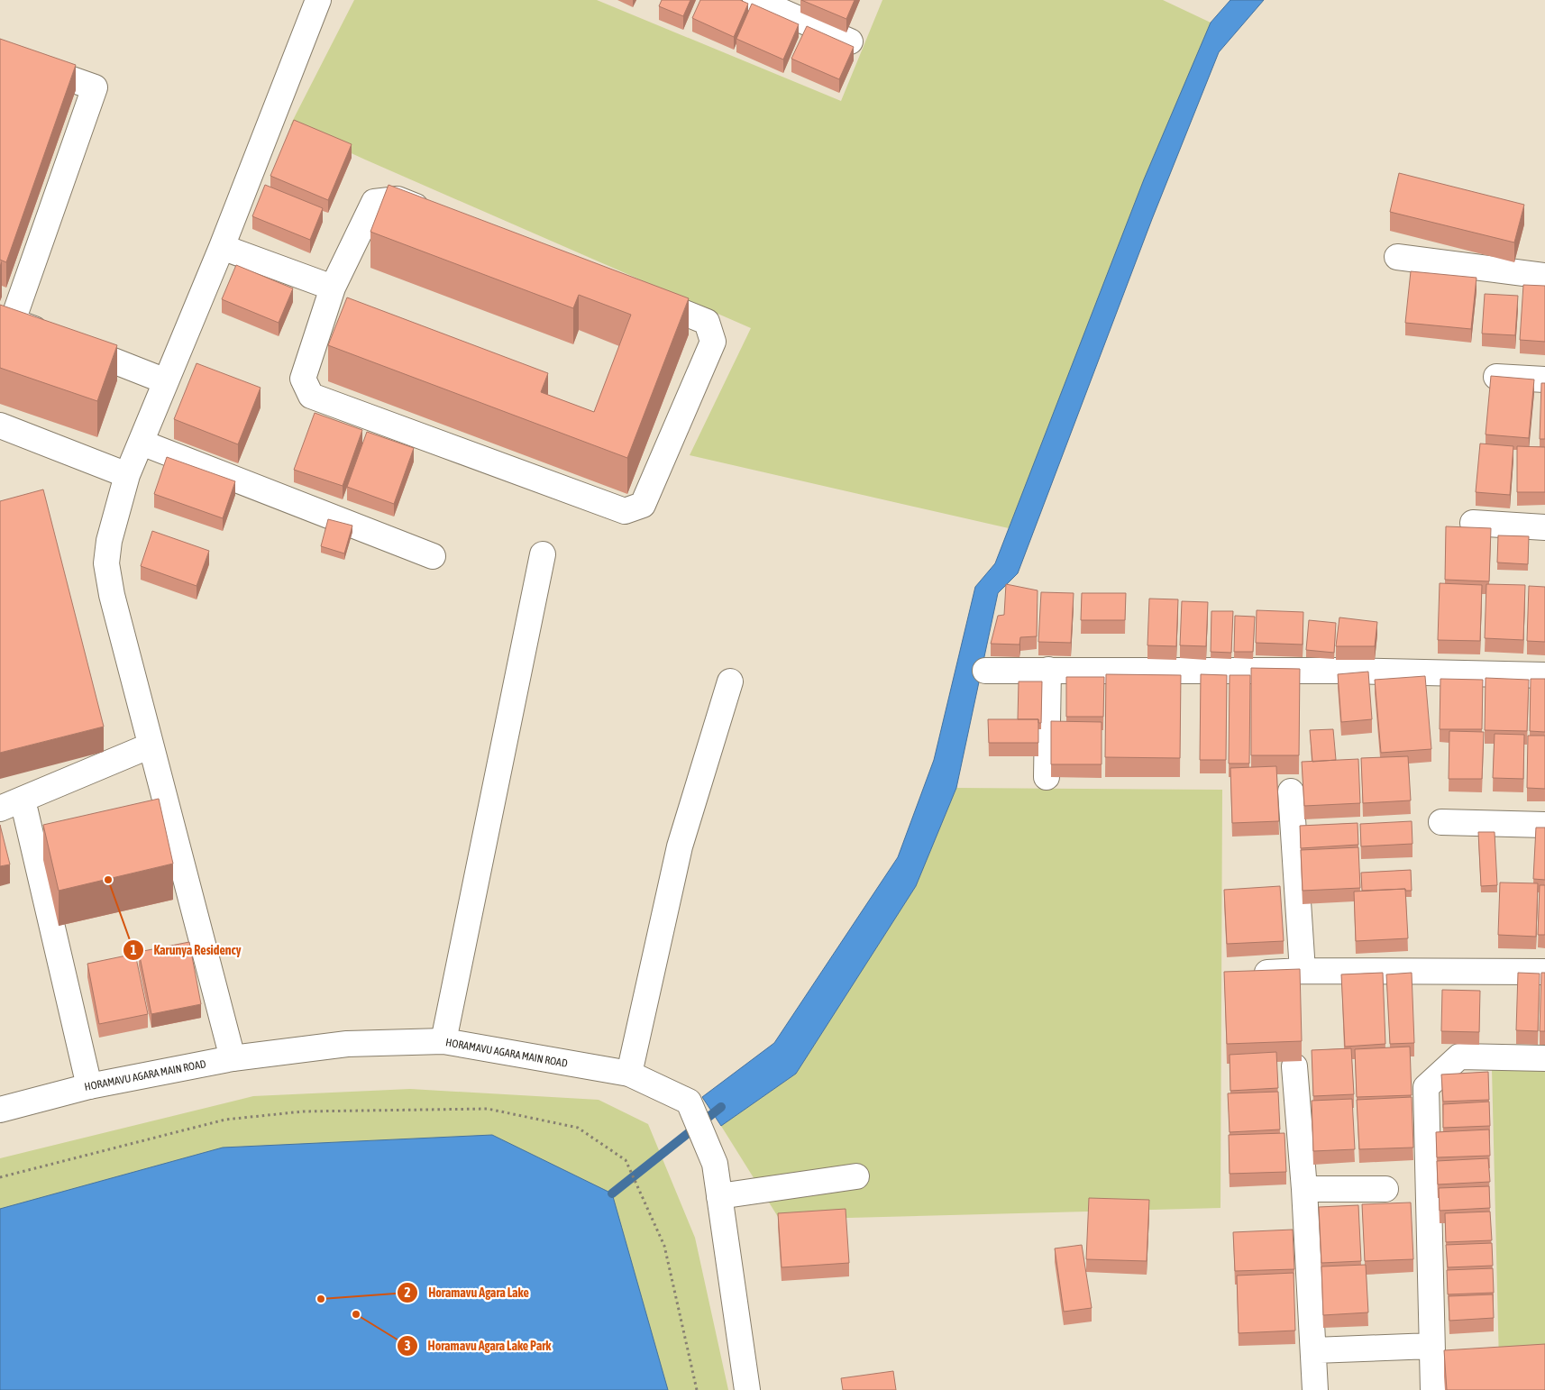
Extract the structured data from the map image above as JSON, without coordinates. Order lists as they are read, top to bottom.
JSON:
{
  "streets": {
    "street": ["HORAMAVU AGARA MAIN ROAD"]
  },
  "places": ["Karunya Residency", "Horamavu Agara Lake", "Horamavu Agara Lake Park"]
}
